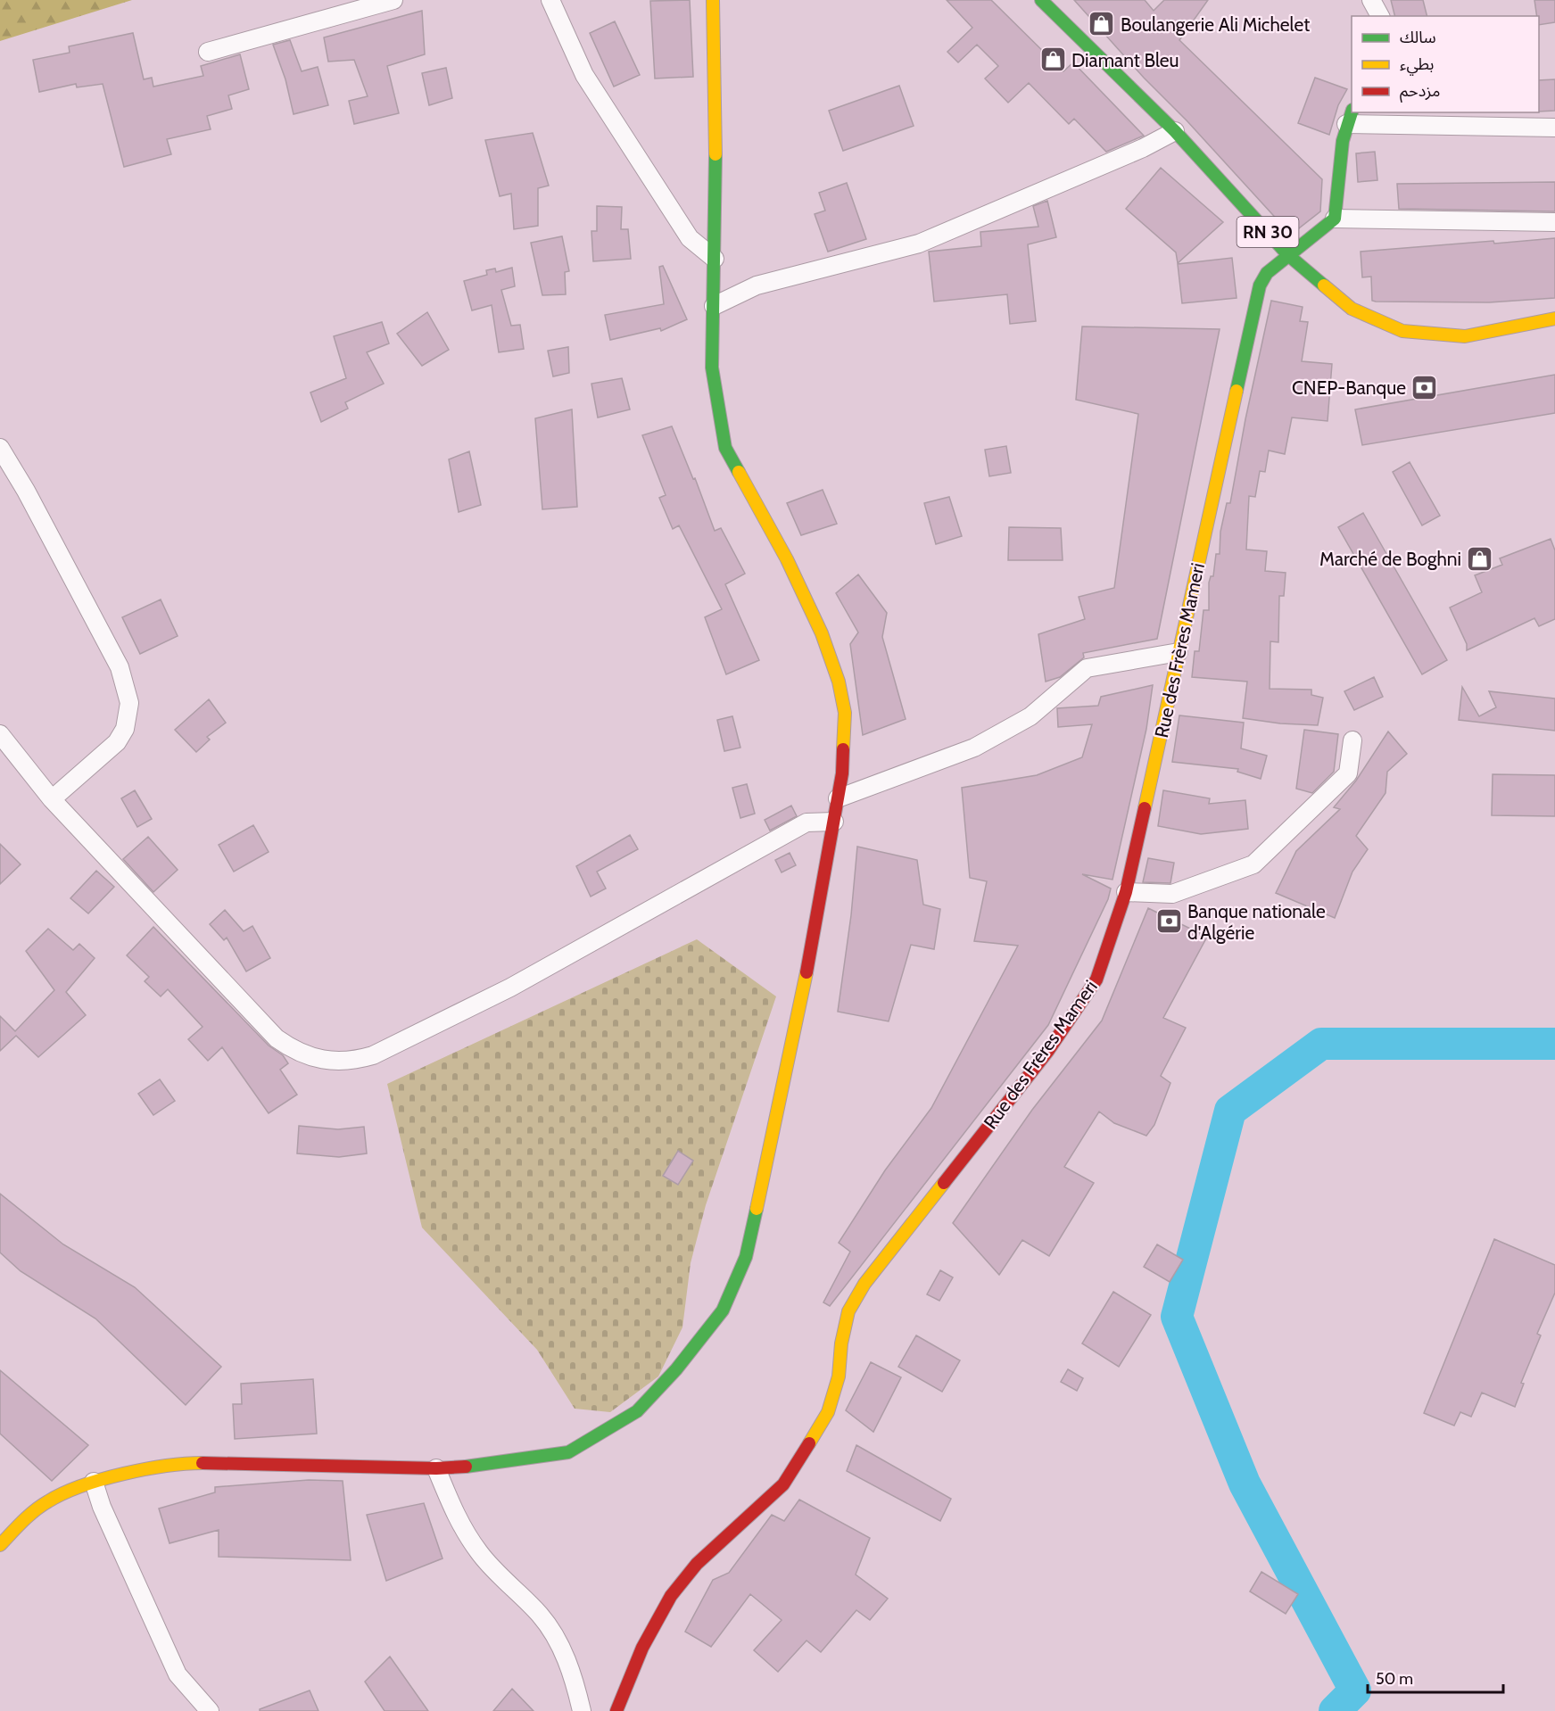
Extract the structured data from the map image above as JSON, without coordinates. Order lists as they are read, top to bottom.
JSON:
{
  "streets": {
    "main road": ["RN 30", "Rue des Frères Mameri"]
  },
  "crossings": [
    ["RN 30", "Rue des Frères Mameri"]
  ],
  "places": {
    "shop": ["Boulangerie Ali Michelet", "Diamant Bleu", "Marché de Boghni"],
    "bank": ["CNEP-Banque", "Banque nationale d'Algérie"]
  },
  "legend": ["سالك", "بطيء", "مزدحم"],
  "scale_bar": "50 m"
}
